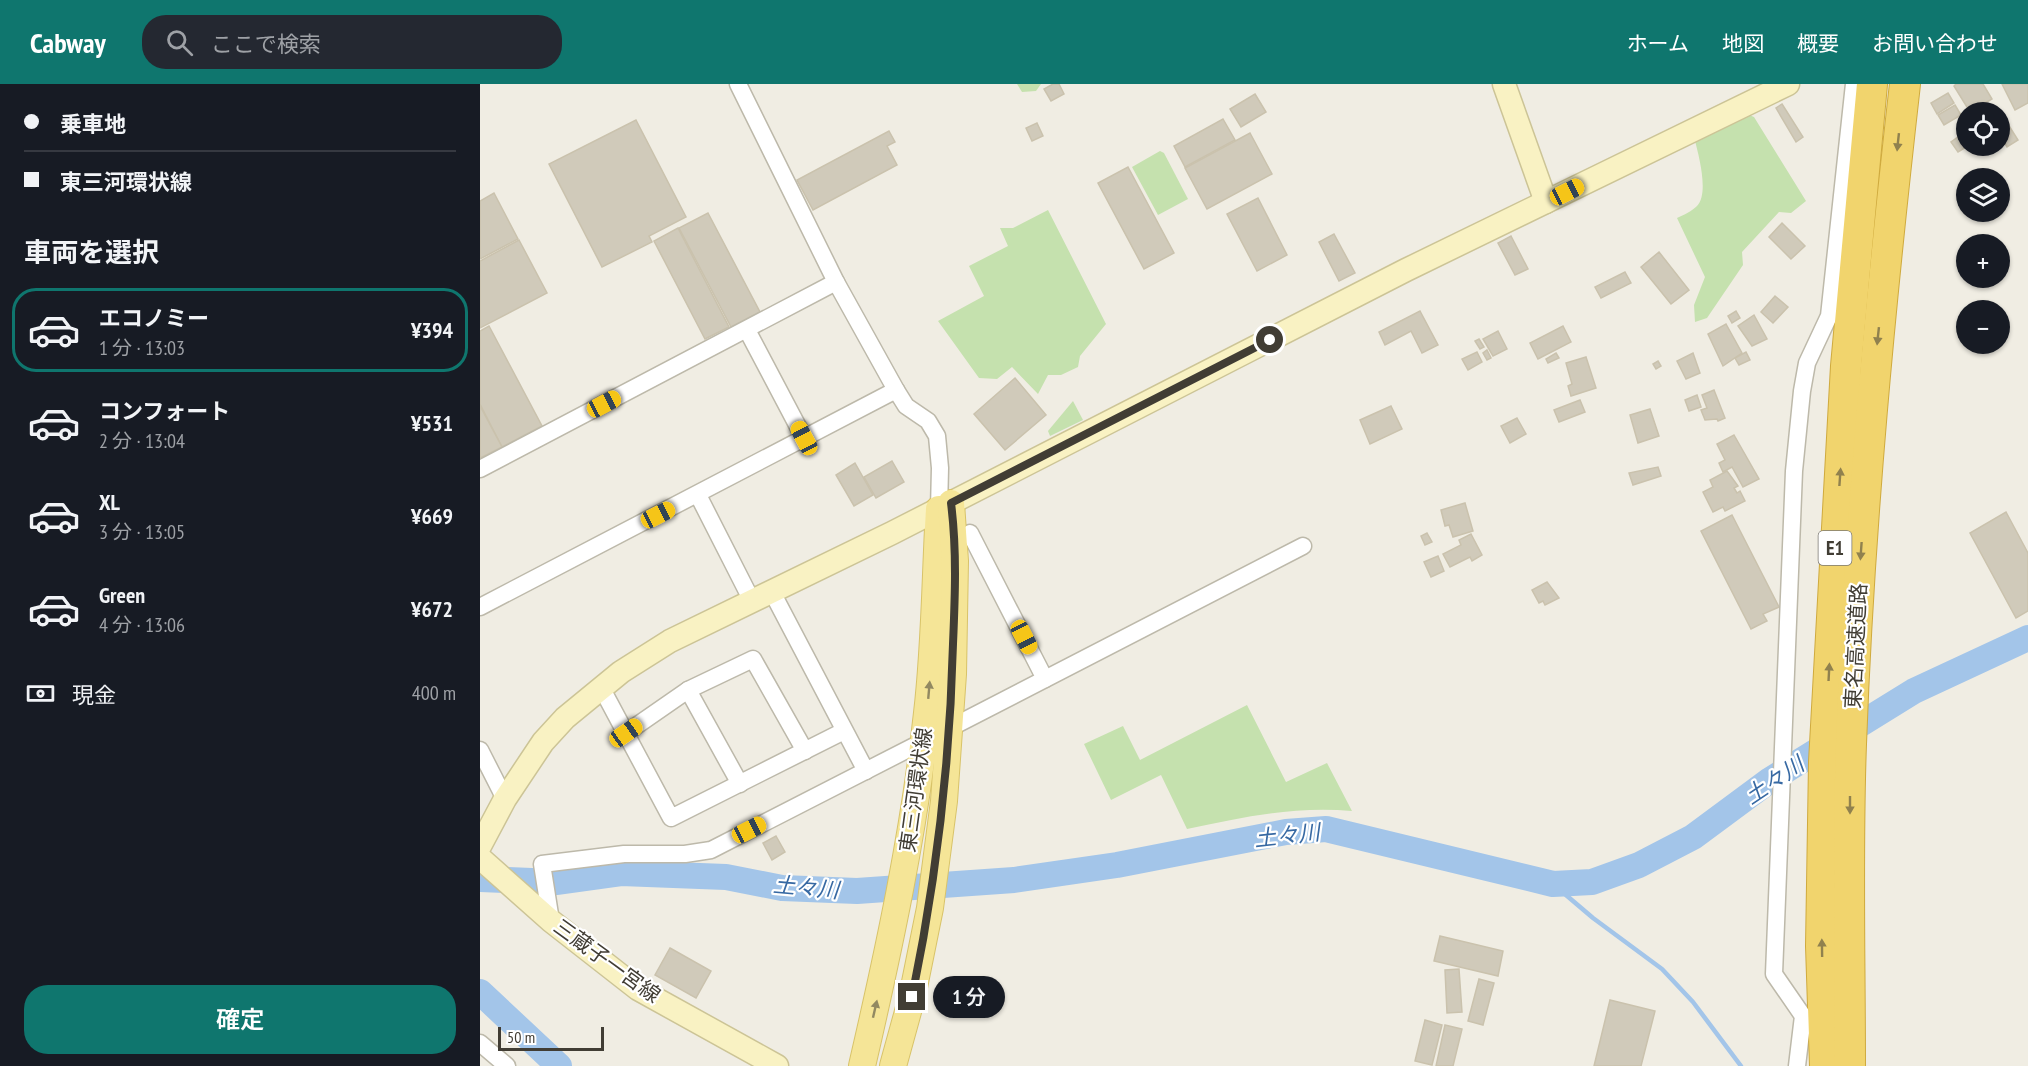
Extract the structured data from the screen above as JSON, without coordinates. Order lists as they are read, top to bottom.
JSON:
{
  "streets": {
    "highway": ["E1", "東名高速道路"],
    "main road": ["東三河環状線"],
    "street": ["三蔵子一宮線"]
  },
  "water": ["土々川"],
  "scale_bar": "50 m",
  "page": {
    "header": "Cabway",
    "search": "ここで検索",
    "nav": [
      "ホーム",
      "地図",
      "概要",
      "お問い合わせ"
    ],
    "banner": ["乗車地", "東三河環状線"],
    "map_buttons": ["+", "−"],
    "heading": "車両を選択",
    "list": [
      {
        "name": "エコノミー",
        "note": "1 分 · 13:03",
        "value": "¥394"
      },
      {
        "name": "コンフォート",
        "note": "2 分 · 13:04",
        "value": "¥531"
      },
      {
        "name": "XL",
        "note": "3 分 · 13:05",
        "value": "¥669"
      },
      {
        "name": "Green",
        "note": "4 分 · 13:06",
        "value": "¥672"
      }
    ],
    "pay": ["現金", "400 m"],
    "buttons": "確定",
    "bubble": "1 分",
    "scale": "50 m"
  }
}
